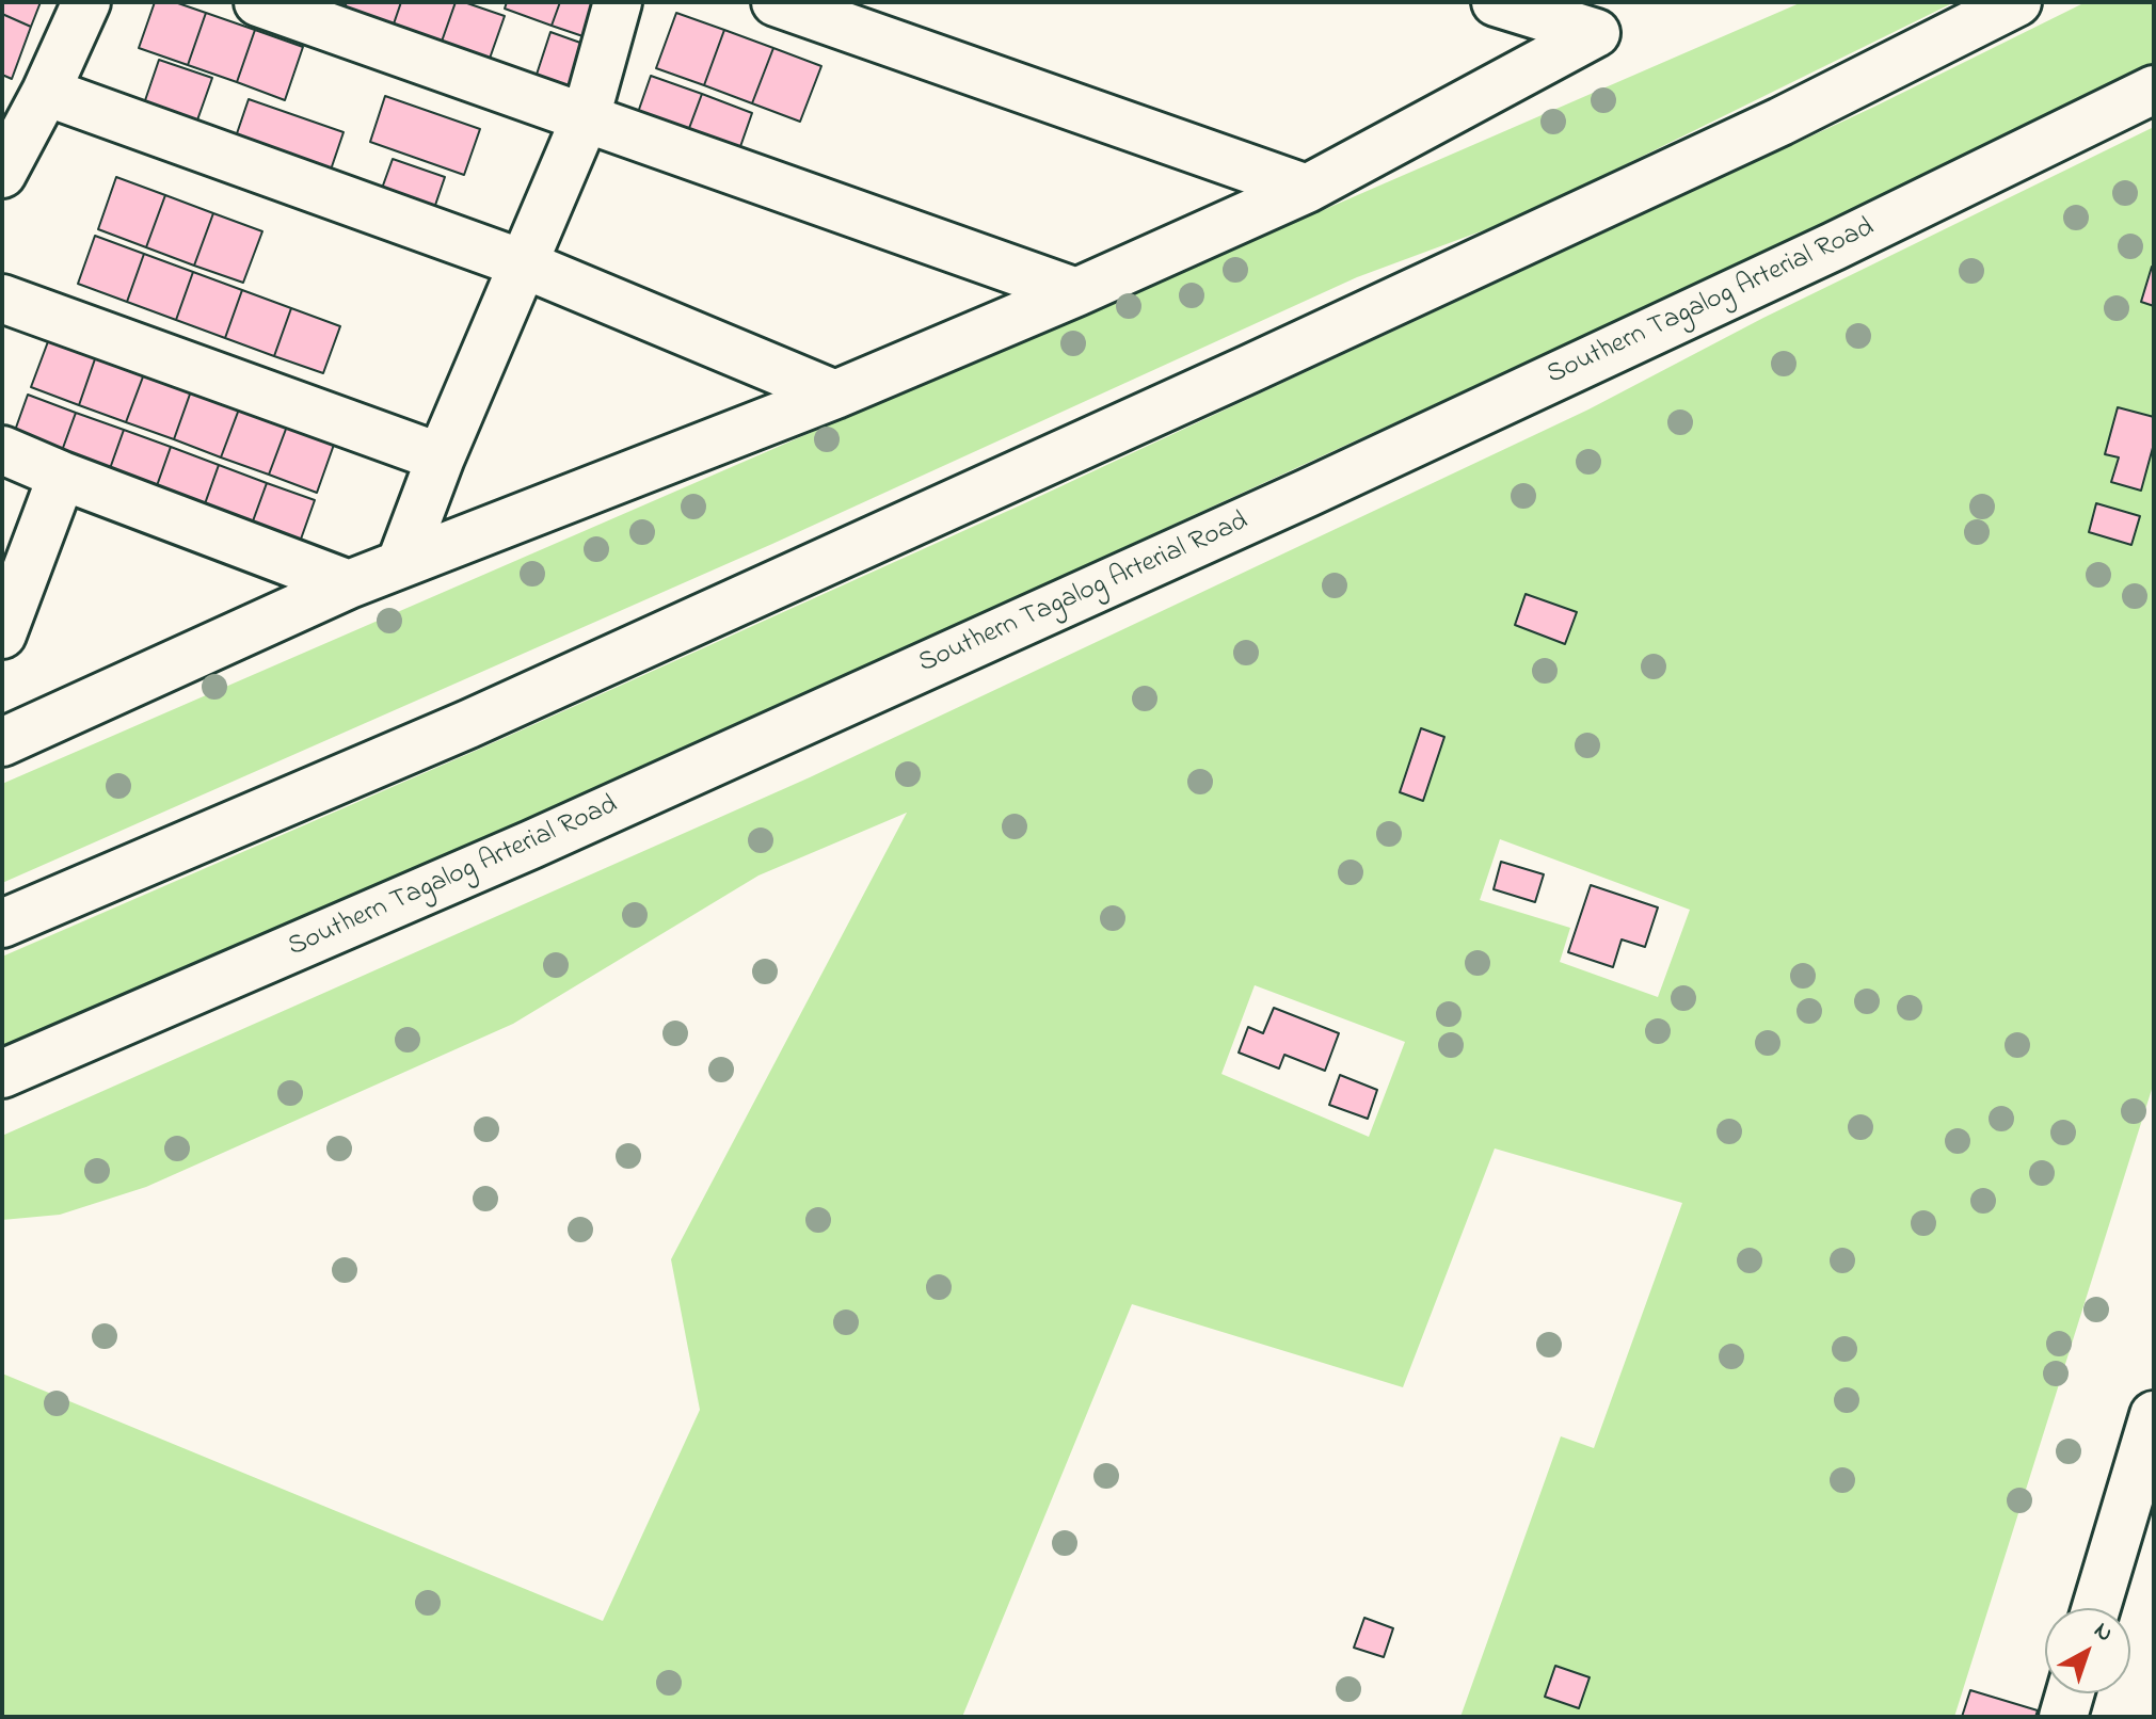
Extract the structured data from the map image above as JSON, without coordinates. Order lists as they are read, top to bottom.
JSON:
{
  "streets": {
    "main road": ["Southern Tagalog Arterial Road"]
  },
  "north": "top right"
}
